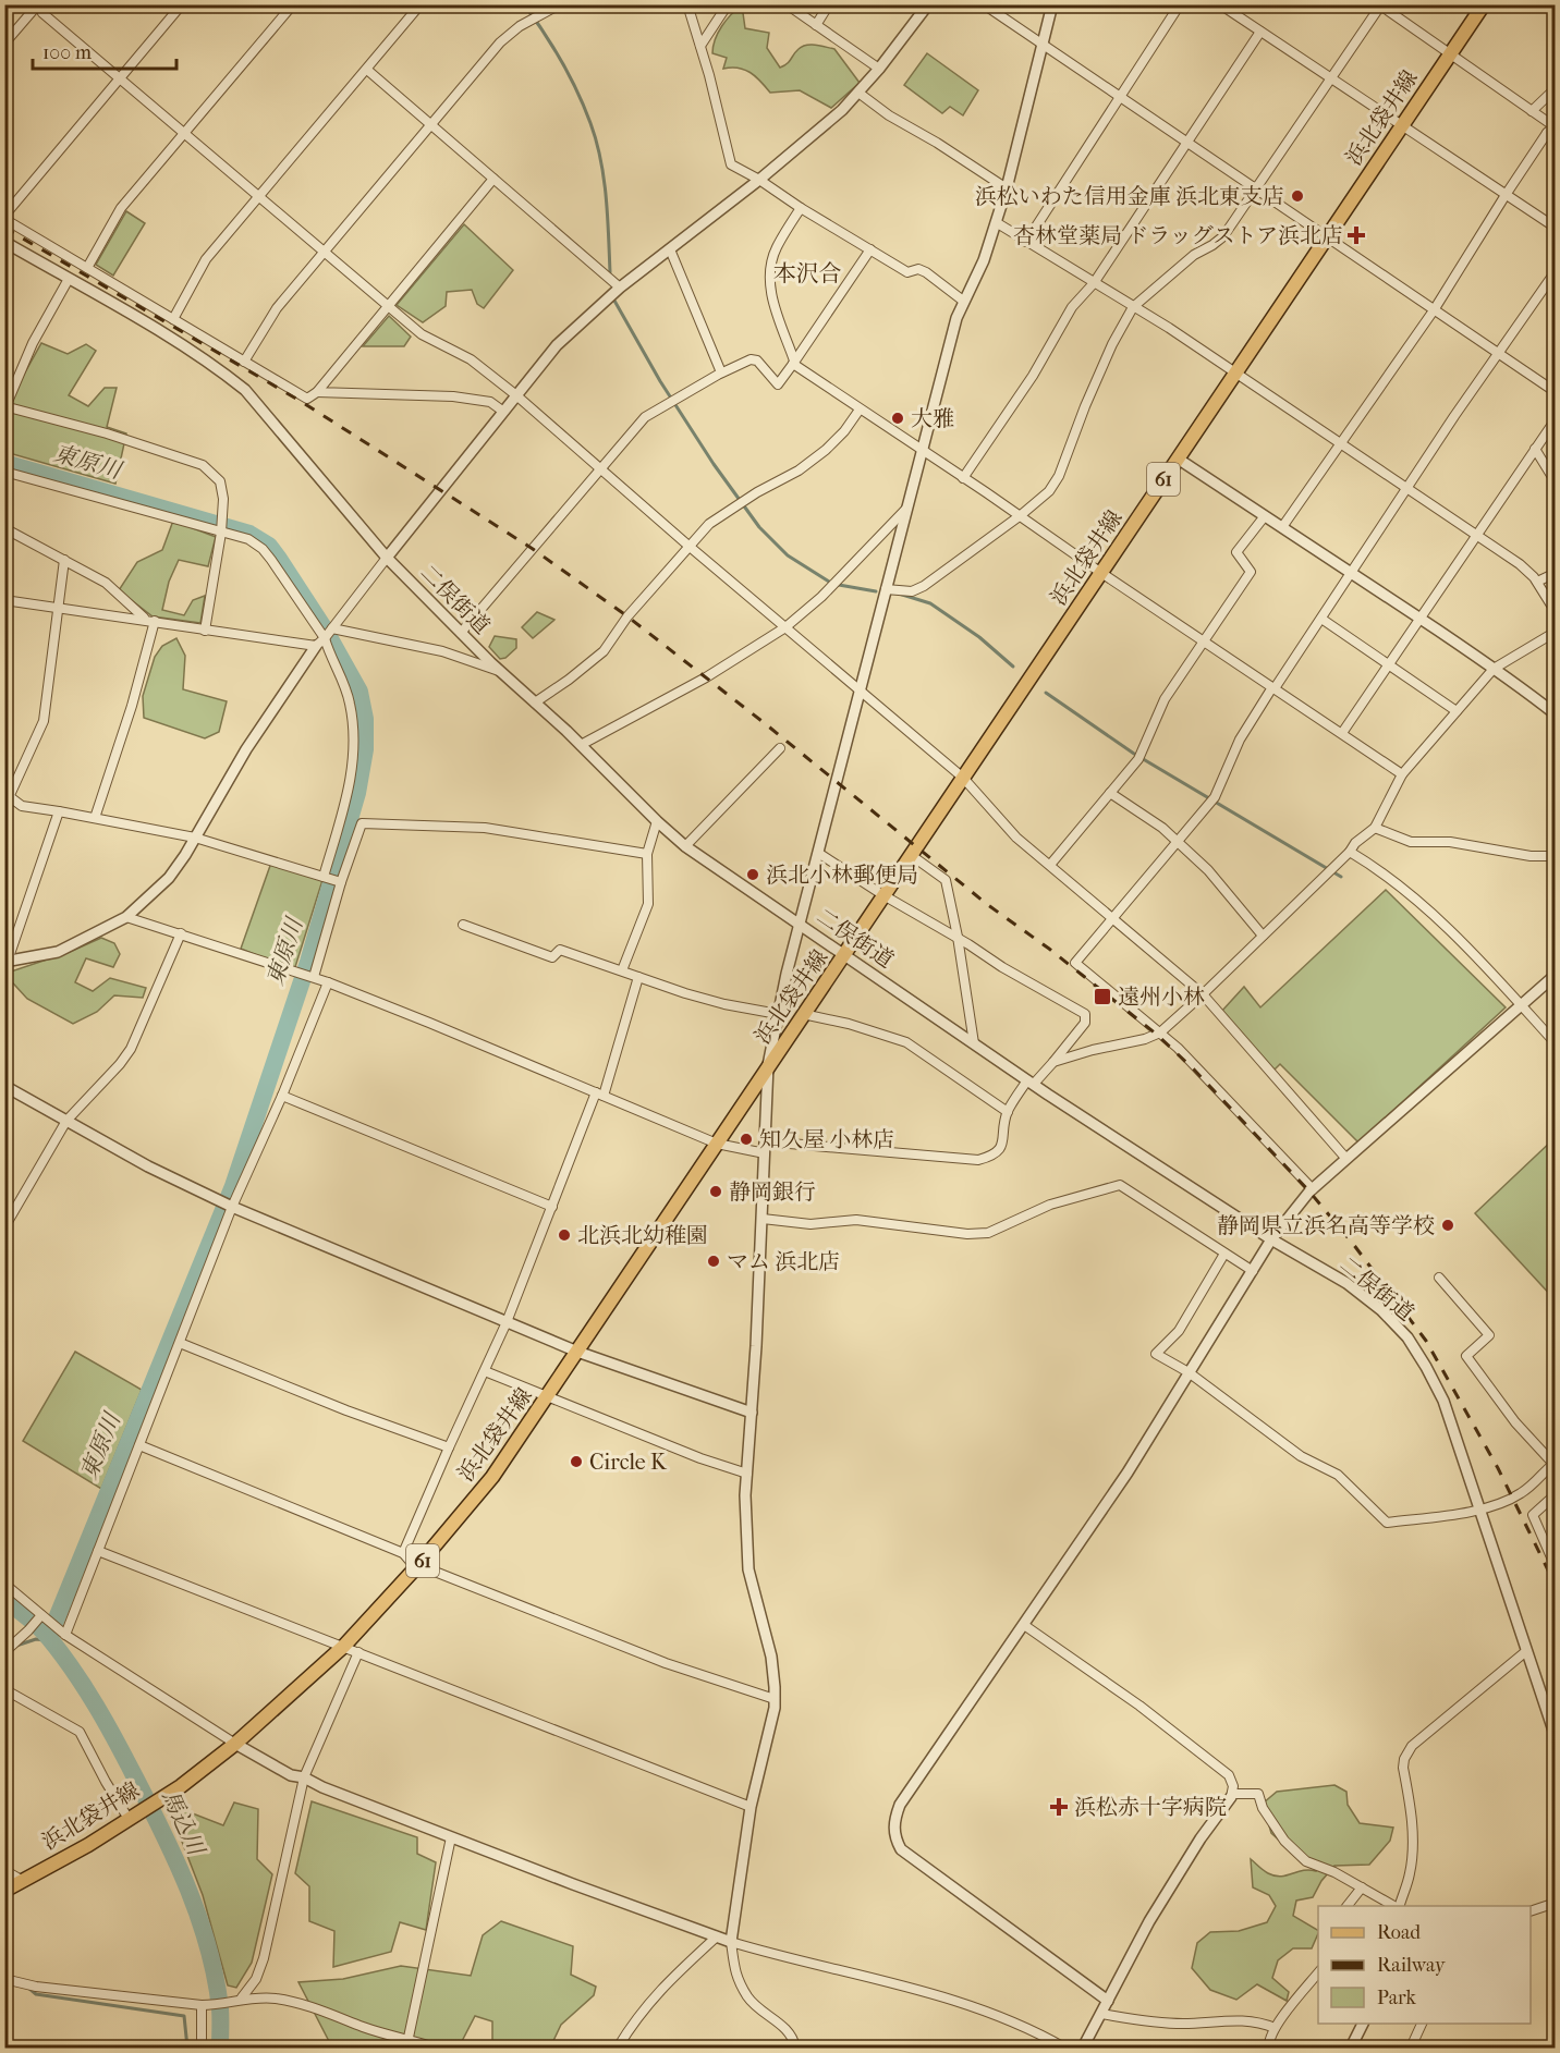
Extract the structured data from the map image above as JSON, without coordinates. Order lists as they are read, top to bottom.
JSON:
{
  "streets": {
    "main road": ["浜北袋井線", "61"],
    "street": ["二俣街道"]
  },
  "crossings": [
    ["浜北袋井線", "二俣街道"]
  ],
  "districts": ["本沢合"],
  "water": ["東原川", "馬込川"],
  "places": {
    "other": [
      "浜松いわた信用金庫 浜北東支店",
      "大雅",
      "浜北小林郵便局",
      "知久屋 小林店",
      "静岡銀行",
      "静岡県立浜名高等学校",
      "北浜北幼稚園",
      "マム 浜北店",
      "Circle K"
    ],
    "health": ["杏林堂薬局 ドラッグストア浜北店", "浜松赤十字病院"],
    "transit": ["遠州小林"]
  },
  "legend": ["Road", "Railway", "Park"],
  "scale_bar": "100 m"
}
